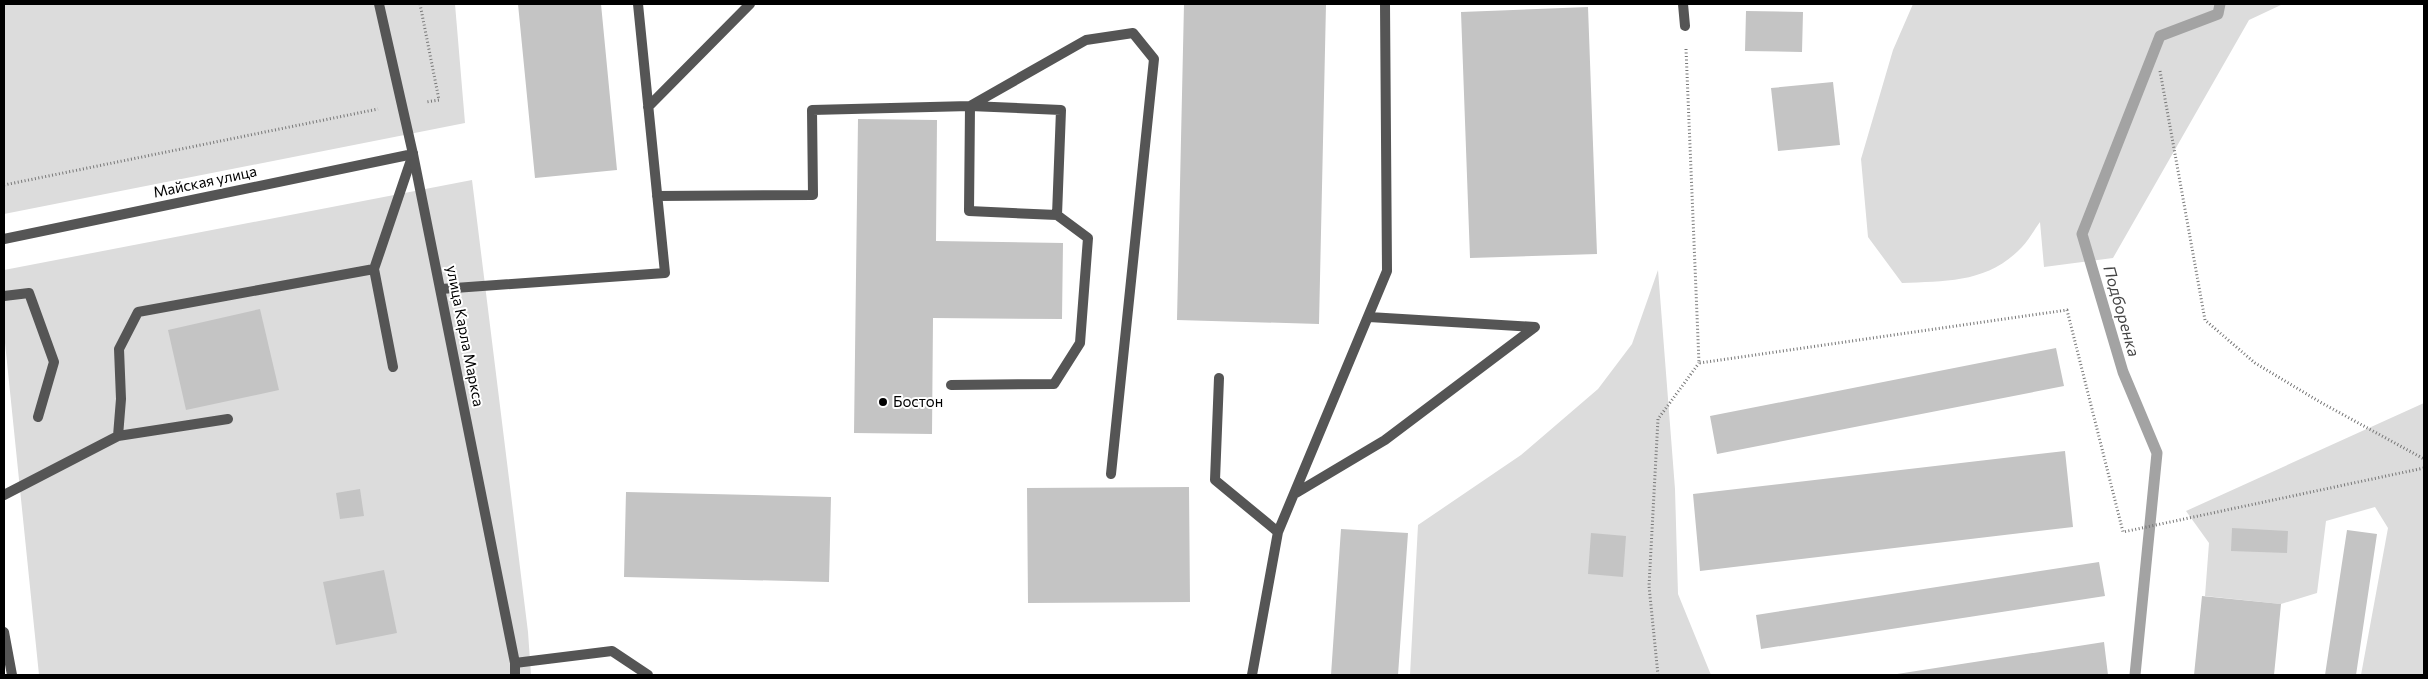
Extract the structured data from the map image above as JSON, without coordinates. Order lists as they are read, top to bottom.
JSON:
{
  "streets": {
    "street": ["Майская улица", "улица Карла Маркса"]
  },
  "crossings": [
    ["Майская улица", "улица Карла Маркса"]
  ],
  "water": ["Подборенка"],
  "places": ["Бостон"]
}
